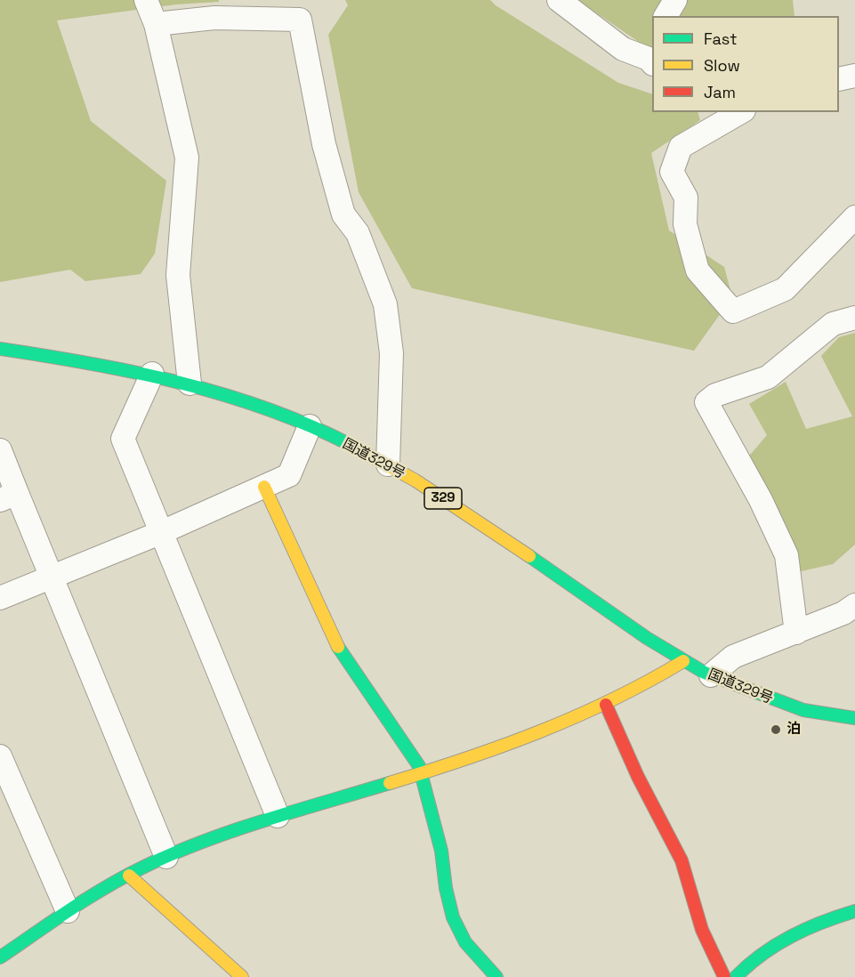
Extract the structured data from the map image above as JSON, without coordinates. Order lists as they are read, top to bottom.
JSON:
{
  "streets": {
    "main road": ["国道329号", "329"]
  },
  "places": ["泊"],
  "legend": ["Fast", "Slow", "Jam"]
}
